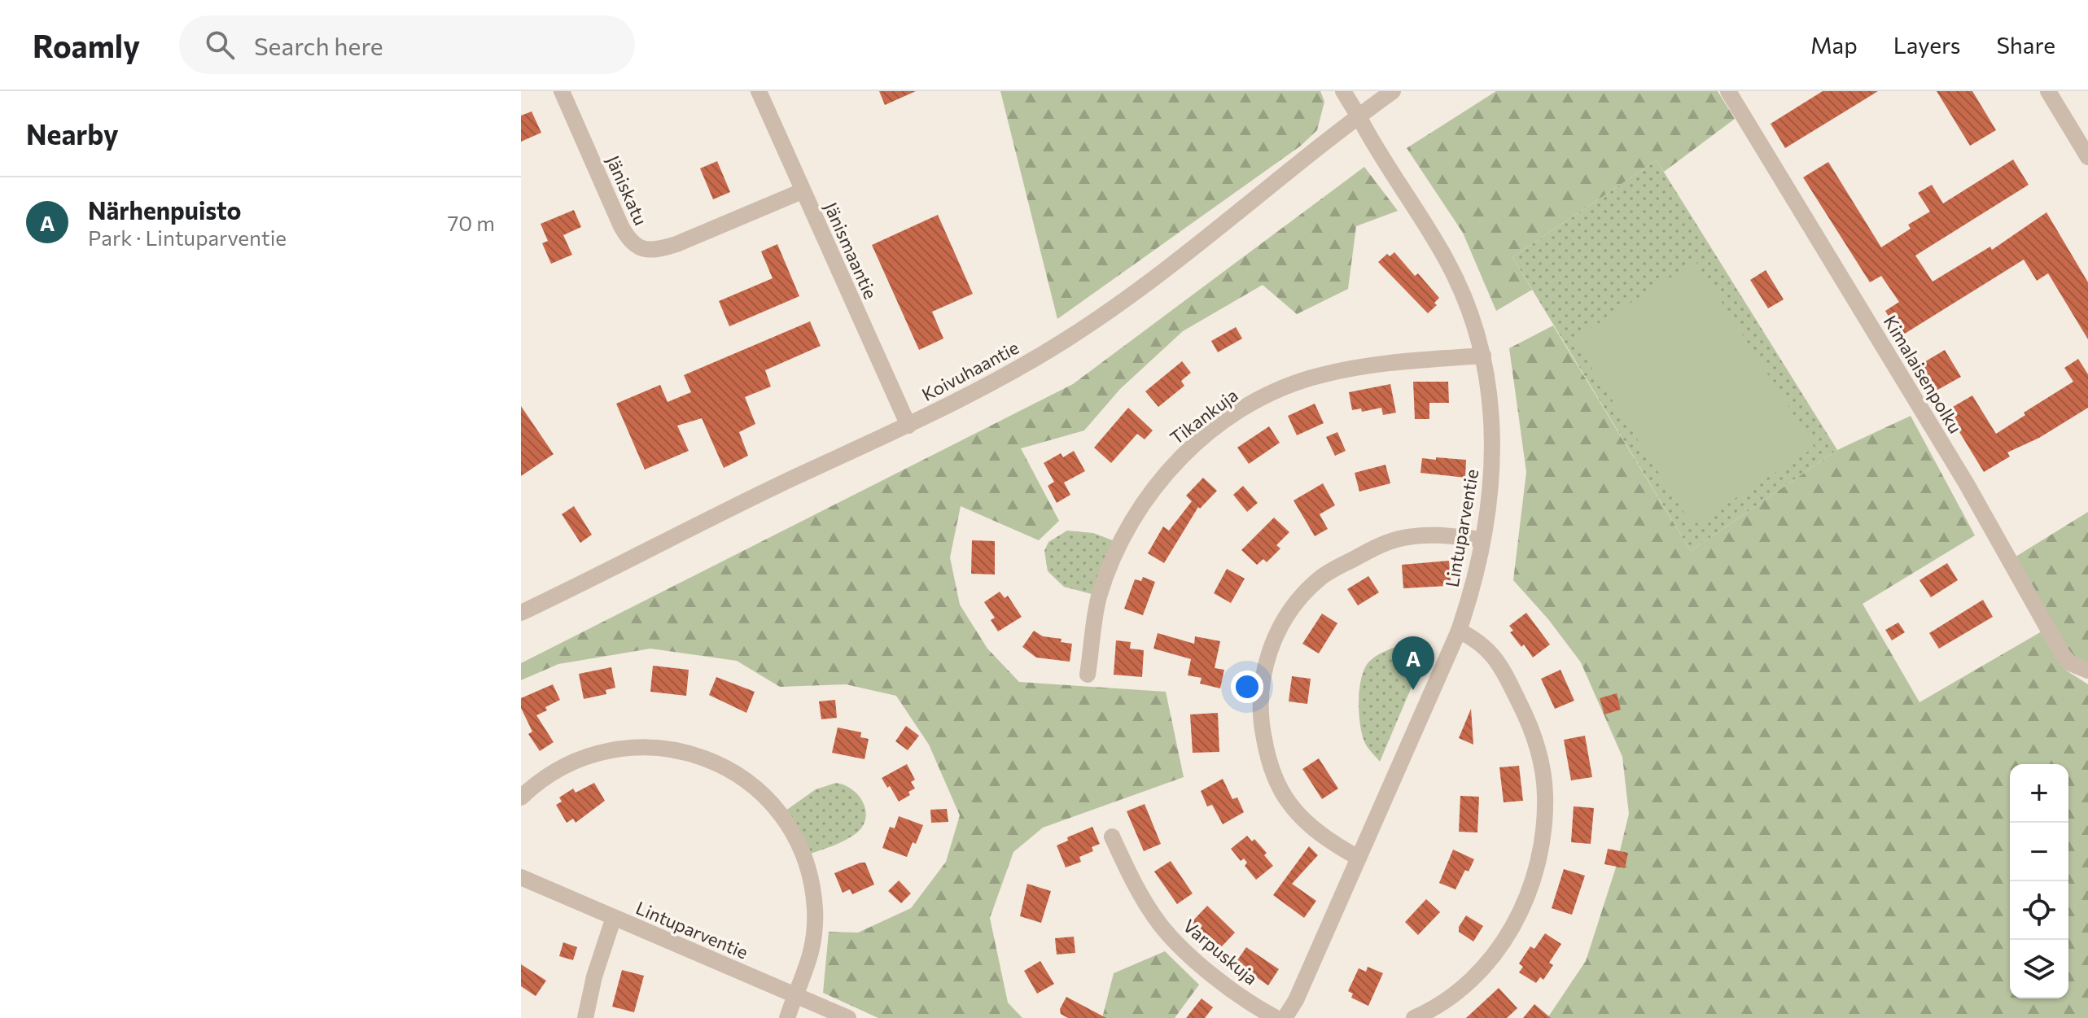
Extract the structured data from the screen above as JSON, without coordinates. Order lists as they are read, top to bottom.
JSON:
{
  "streets": {
    "street": [
      "Jäniskatu",
      "Jänismaantie",
      "Koivuhaantie",
      "Kimalaisenpolku",
      "Tikankuja",
      "Lintuparventie",
      "Varpuskuja"
    ]
  },
  "crossings": [
    ["Jäniskatu", "Jänismaantie"],
    ["Jänismaantie", "Koivuhaantie"],
    ["Koivuhaantie", "Lintuparventie"],
    ["Tikankuja", "Lintuparventie"]
  ],
  "page": {
    "header": "Roamly",
    "search": "Search here",
    "nav": ["Map", "Layers", "Share"],
    "heading": "Nearby",
    "list": [
      {
        "mark": "A",
        "name": "Närhenpuisto",
        "note": "Park · Lintuparventie",
        "value": "70 m"
      }
    ],
    "pins": "A",
    "map_buttons": ["+", "−"]
  }
}
